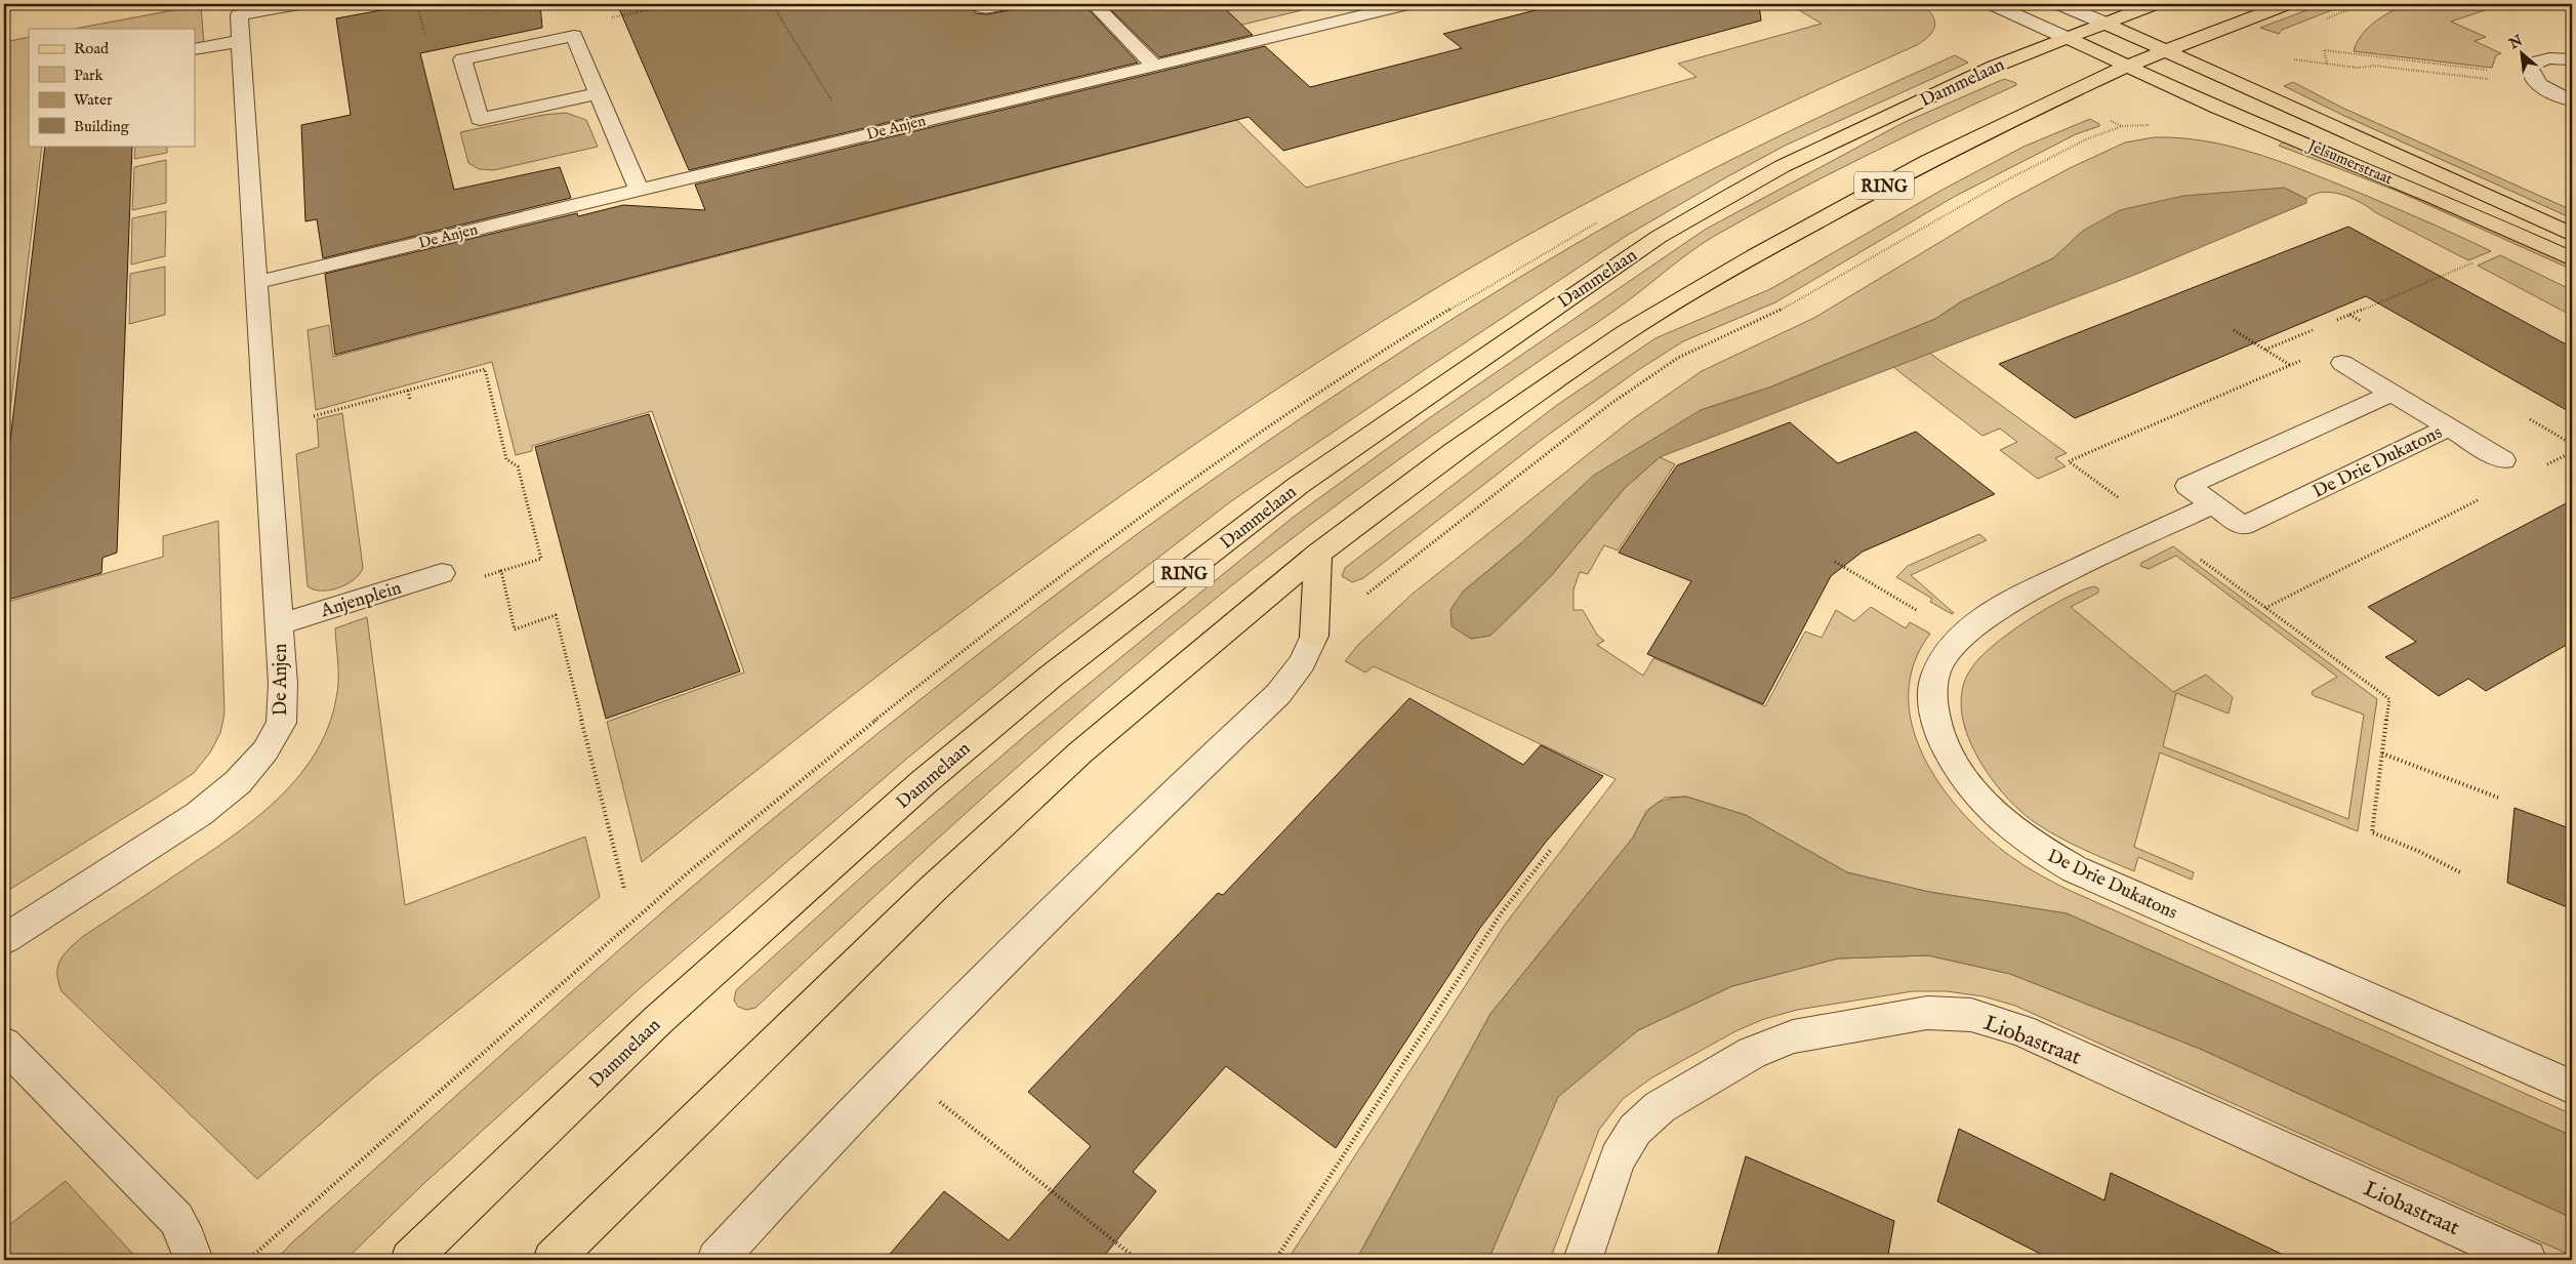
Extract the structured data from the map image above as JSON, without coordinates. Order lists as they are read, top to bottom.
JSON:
{
  "streets": {
    "main road": ["Dammelaan", "Jelsumerstraat", "RING"],
    "street": [
      "De Anjen",
      "De Drie Dukatons",
      "Anjenplein",
      "Liobastraat"
    ]
  },
  "crossings": [
    ["Dammelaan", "Jelsumerstraat"],
    ["De Anjen", "Anjenplein"],
    ["Jelsumerstraat", "RING"]
  ],
  "legend": [
    "Road",
    "Park",
    "Water",
    "Building"
  ],
  "north": "top left"
}
